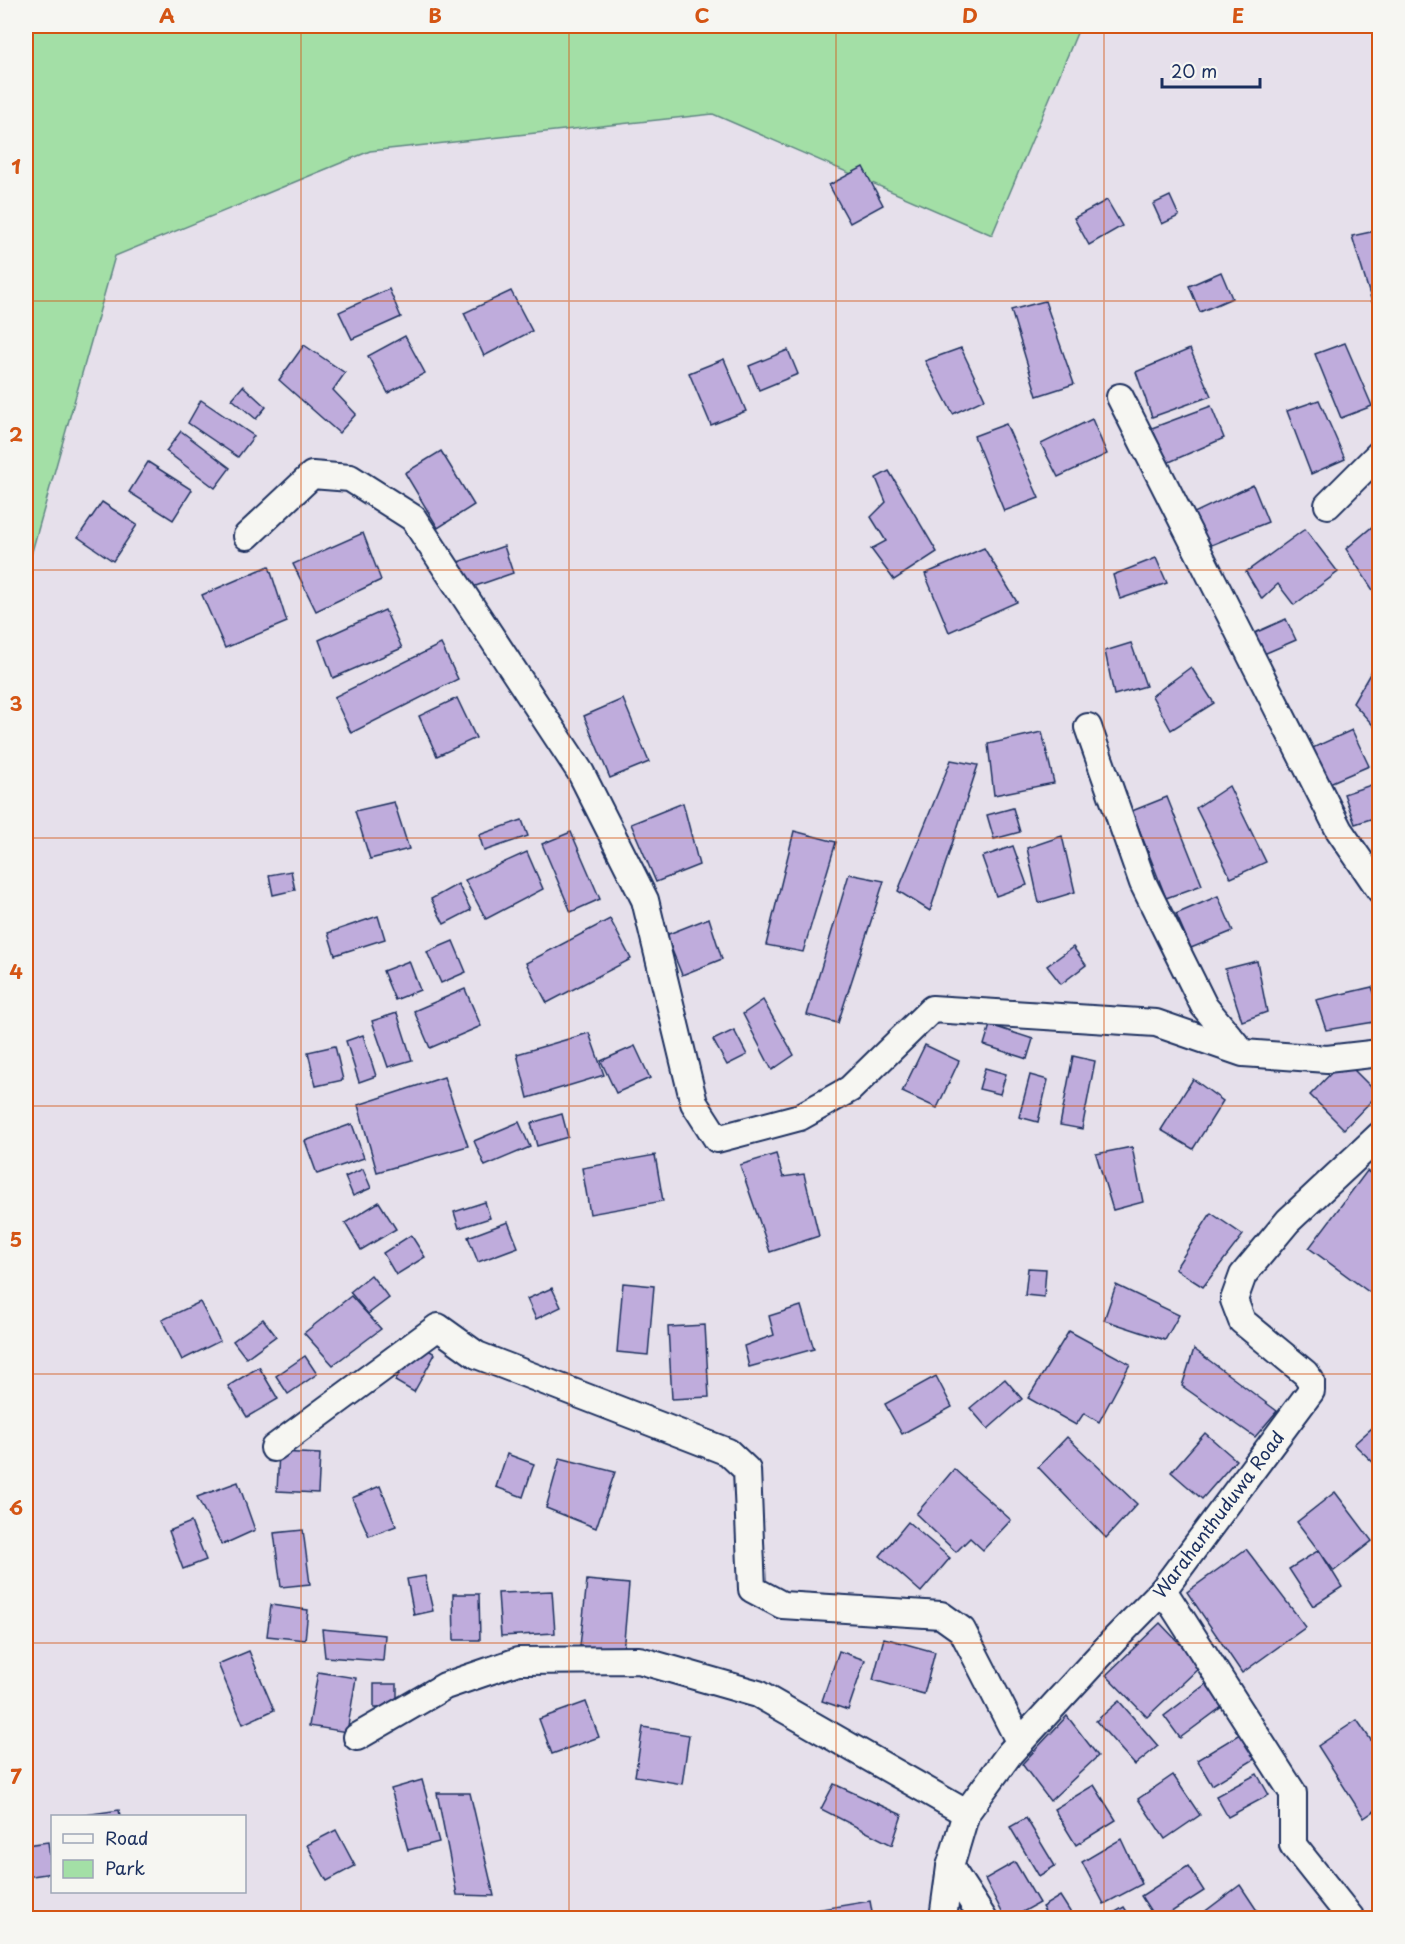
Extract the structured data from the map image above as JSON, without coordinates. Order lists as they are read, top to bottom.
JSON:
{
  "streets": {
    "street": ["Warahanthuduwa Road"]
  },
  "legend": ["Road", "Park"],
  "scale_bar": "20 m",
  "grid": {
    "columns": [
      "A",
      "B",
      "C",
      "D",
      "E"
    ],
    "rows": [
      "1",
      "2",
      "3",
      "4",
      "5",
      "6",
      "7"
    ]
  }
}
